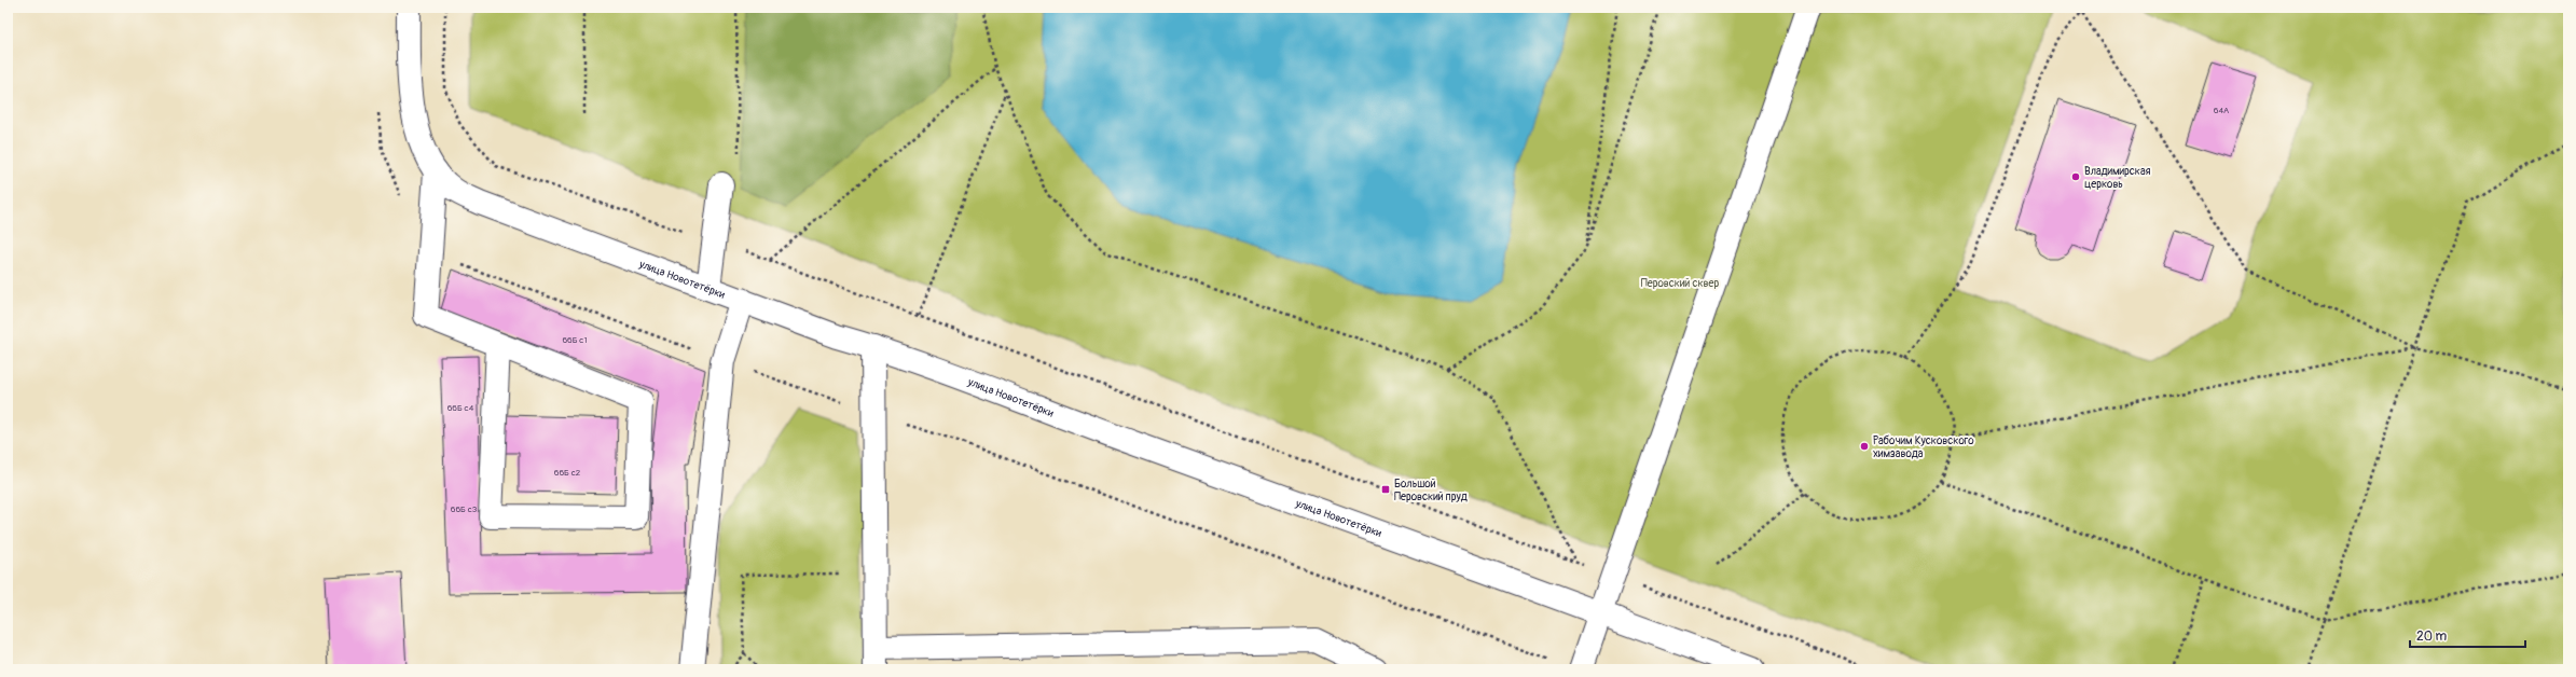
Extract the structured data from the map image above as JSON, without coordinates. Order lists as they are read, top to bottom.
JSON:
{
  "streets": {
    "street": ["улица Новотетёрки"]
  },
  "parks": ["Перовский сквер"],
  "places": {
    "other": ["Владимирская церковь", "Рабочим Кусковского химзавода"],
    "transit": ["Большой Перовский пруд"]
  },
  "house_numbers": [
    "64А",
    "66Б с1",
    "66Б с4",
    "66Б с2",
    "66Б с3"
  ],
  "scale_bar": "20 m"
}
